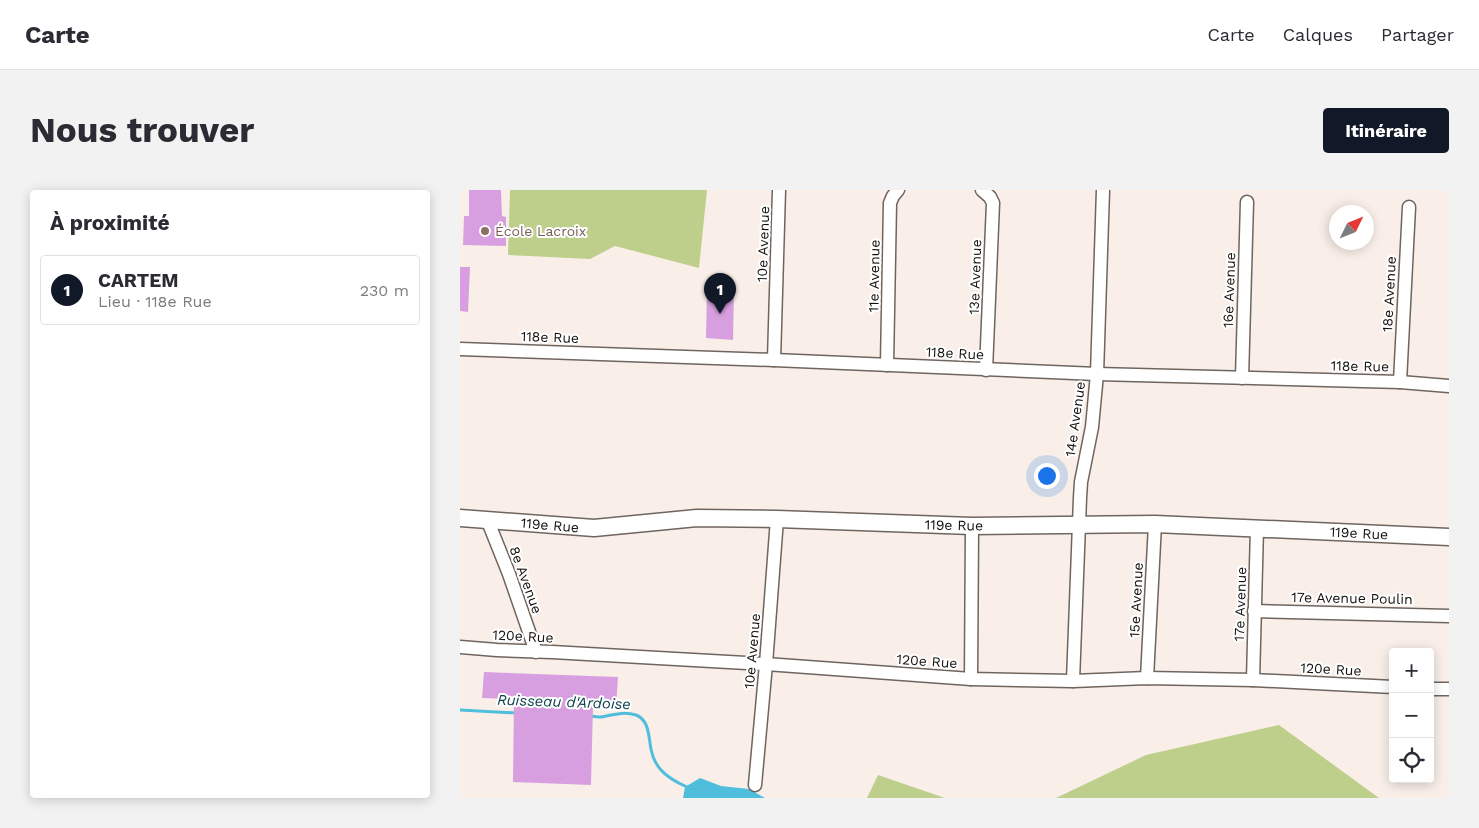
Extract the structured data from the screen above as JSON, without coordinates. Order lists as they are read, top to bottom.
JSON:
{
  "streets": {
    "street": [
      "10e Avenue",
      "11e Avenue",
      "13e Avenue",
      "16e Avenue",
      "18e Avenue",
      "118e Rue",
      "14e Avenue",
      "119e Rue",
      "8e Avenue",
      "17e Avenue Poulin",
      "15e Avenue",
      "17e Avenue",
      "120e Rue"
    ]
  },
  "crossings": [
    ["10e Avenue", "118e Rue"],
    ["10e Avenue", "119e Rue"],
    ["10e Avenue", "120e Rue"],
    ["11e Avenue", "118e Rue"],
    ["13e Avenue", "118e Rue"],
    ["16e Avenue", "118e Rue"],
    ["18e Avenue", "118e Rue"],
    ["118e Rue", "14e Avenue"],
    ["14e Avenue", "119e Rue"],
    ["14e Avenue", "120e Rue"],
    ["119e Rue", "8e Avenue"],
    ["119e Rue", "15e Avenue"],
    ["119e Rue", "17e Avenue"],
    ["8e Avenue", "120e Rue"],
    ["17e Avenue Poulin", "17e Avenue"],
    ["15e Avenue", "120e Rue"],
    ["17e Avenue", "120e Rue"]
  ],
  "water": ["Ruisseau d'Ardoise"],
  "places": ["École Lacroix"],
  "north": "top right",
  "page": {
    "header": "Carte",
    "nav": ["Carte", "Calques", "Partager"],
    "buttons": "Itinéraire",
    "title": "Nous trouver",
    "heading": "À proximité",
    "list": [
      {
        "mark": "1",
        "name": "CARTEM",
        "note": "Lieu · 118e Rue",
        "value": "230 m"
      }
    ],
    "pins": "1",
    "map_buttons": ["+", "−"]
  }
}
